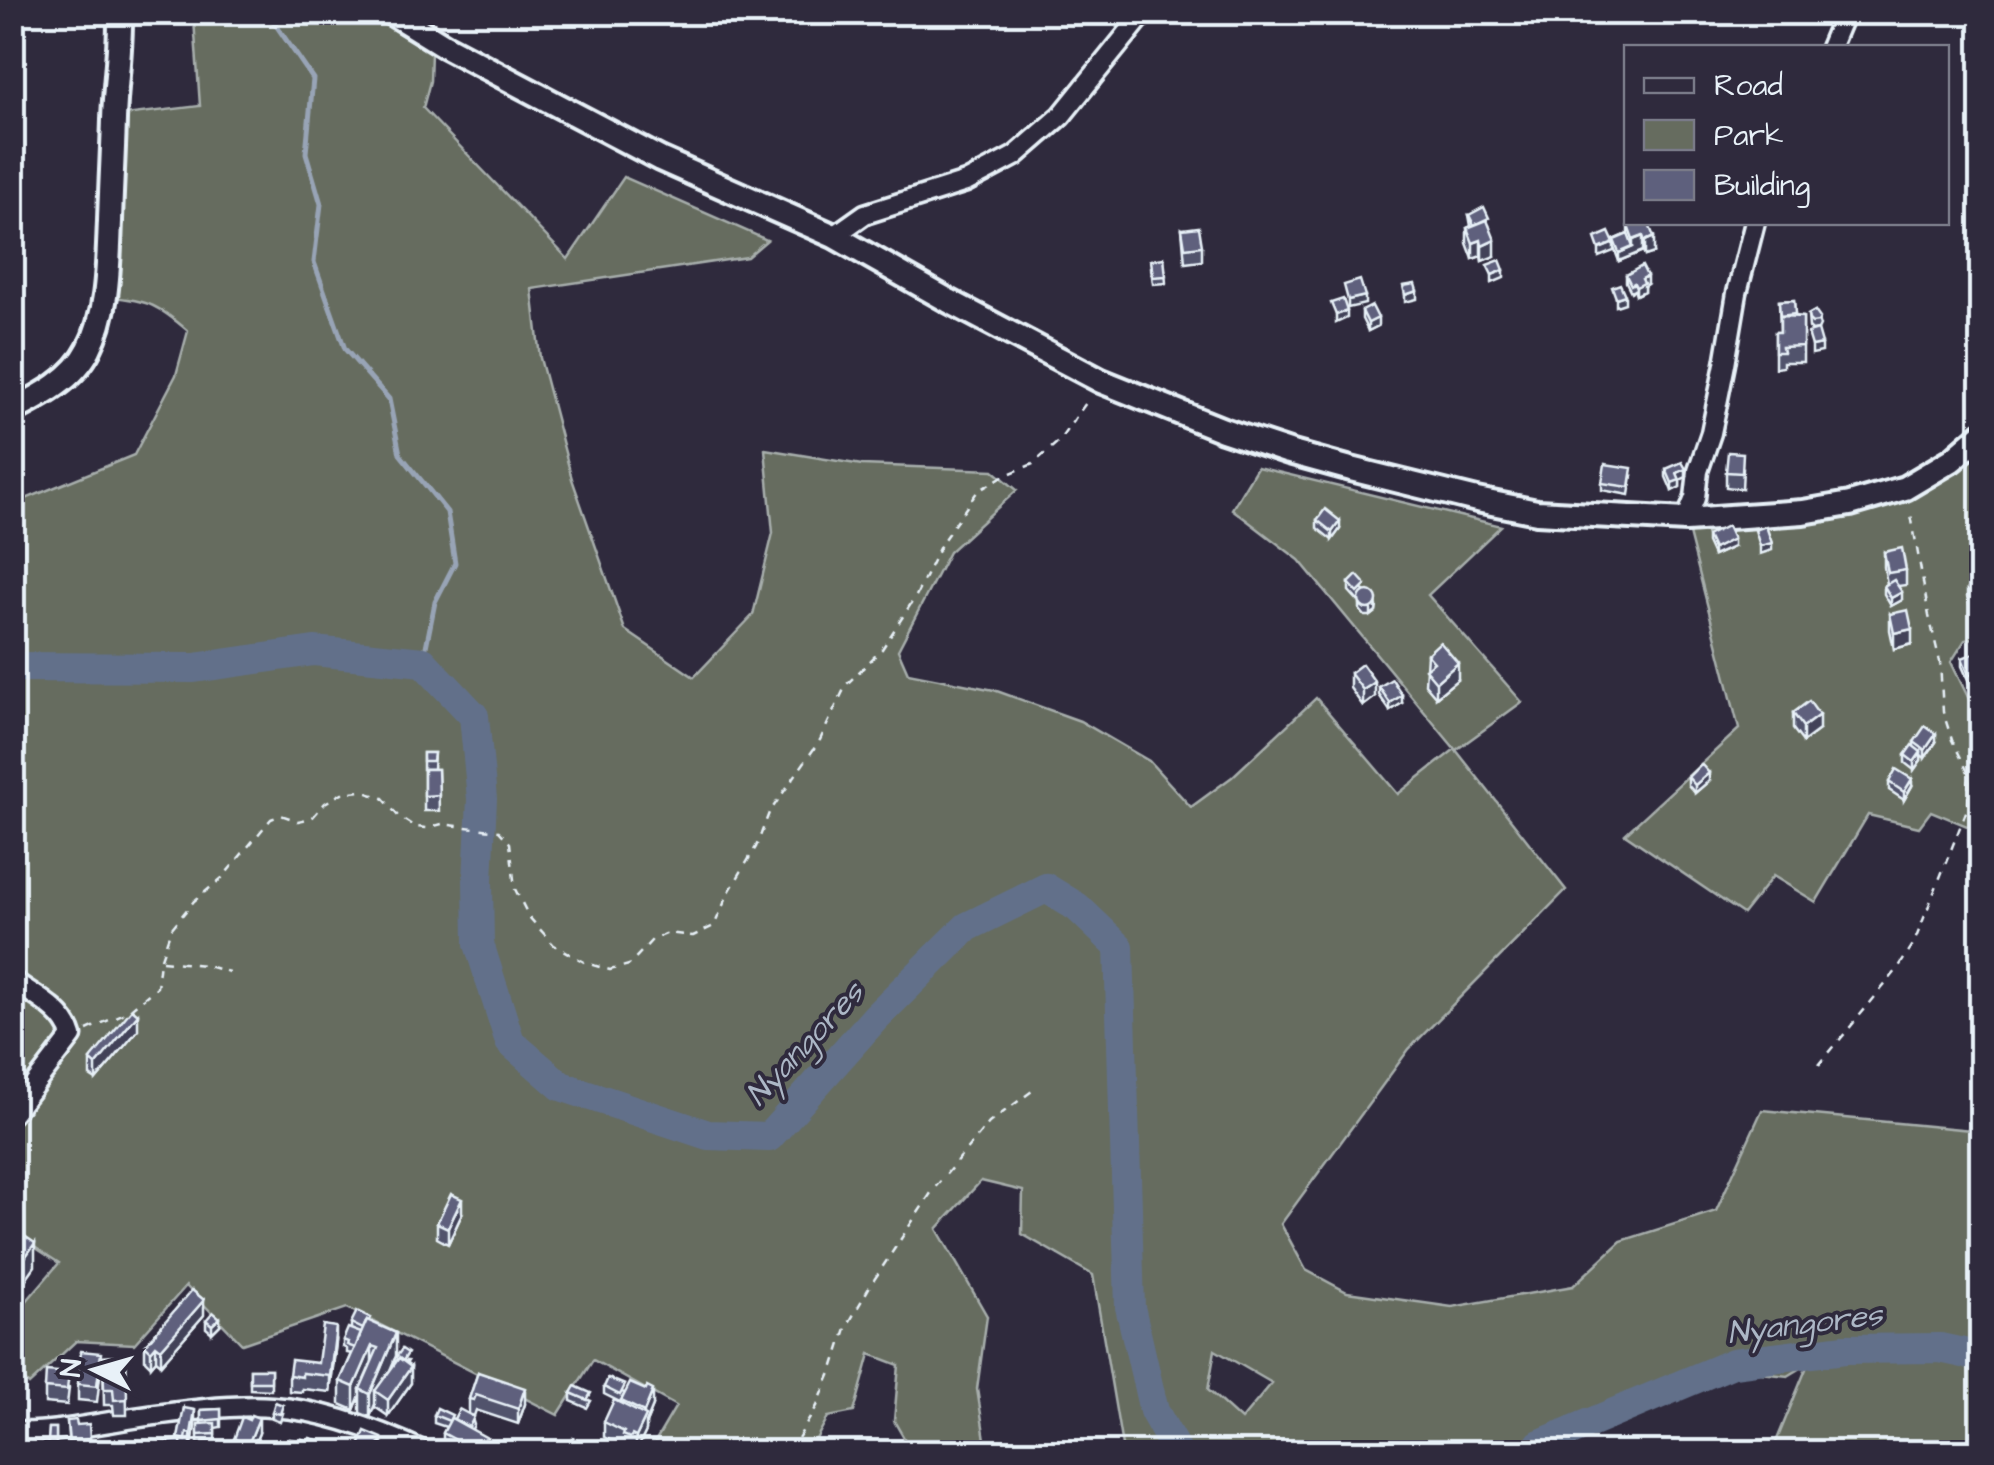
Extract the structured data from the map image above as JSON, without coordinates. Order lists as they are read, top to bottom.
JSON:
{
  "water": ["Nyangores"],
  "legend": ["Road", "Park", "Building"],
  "north": "left"
}
